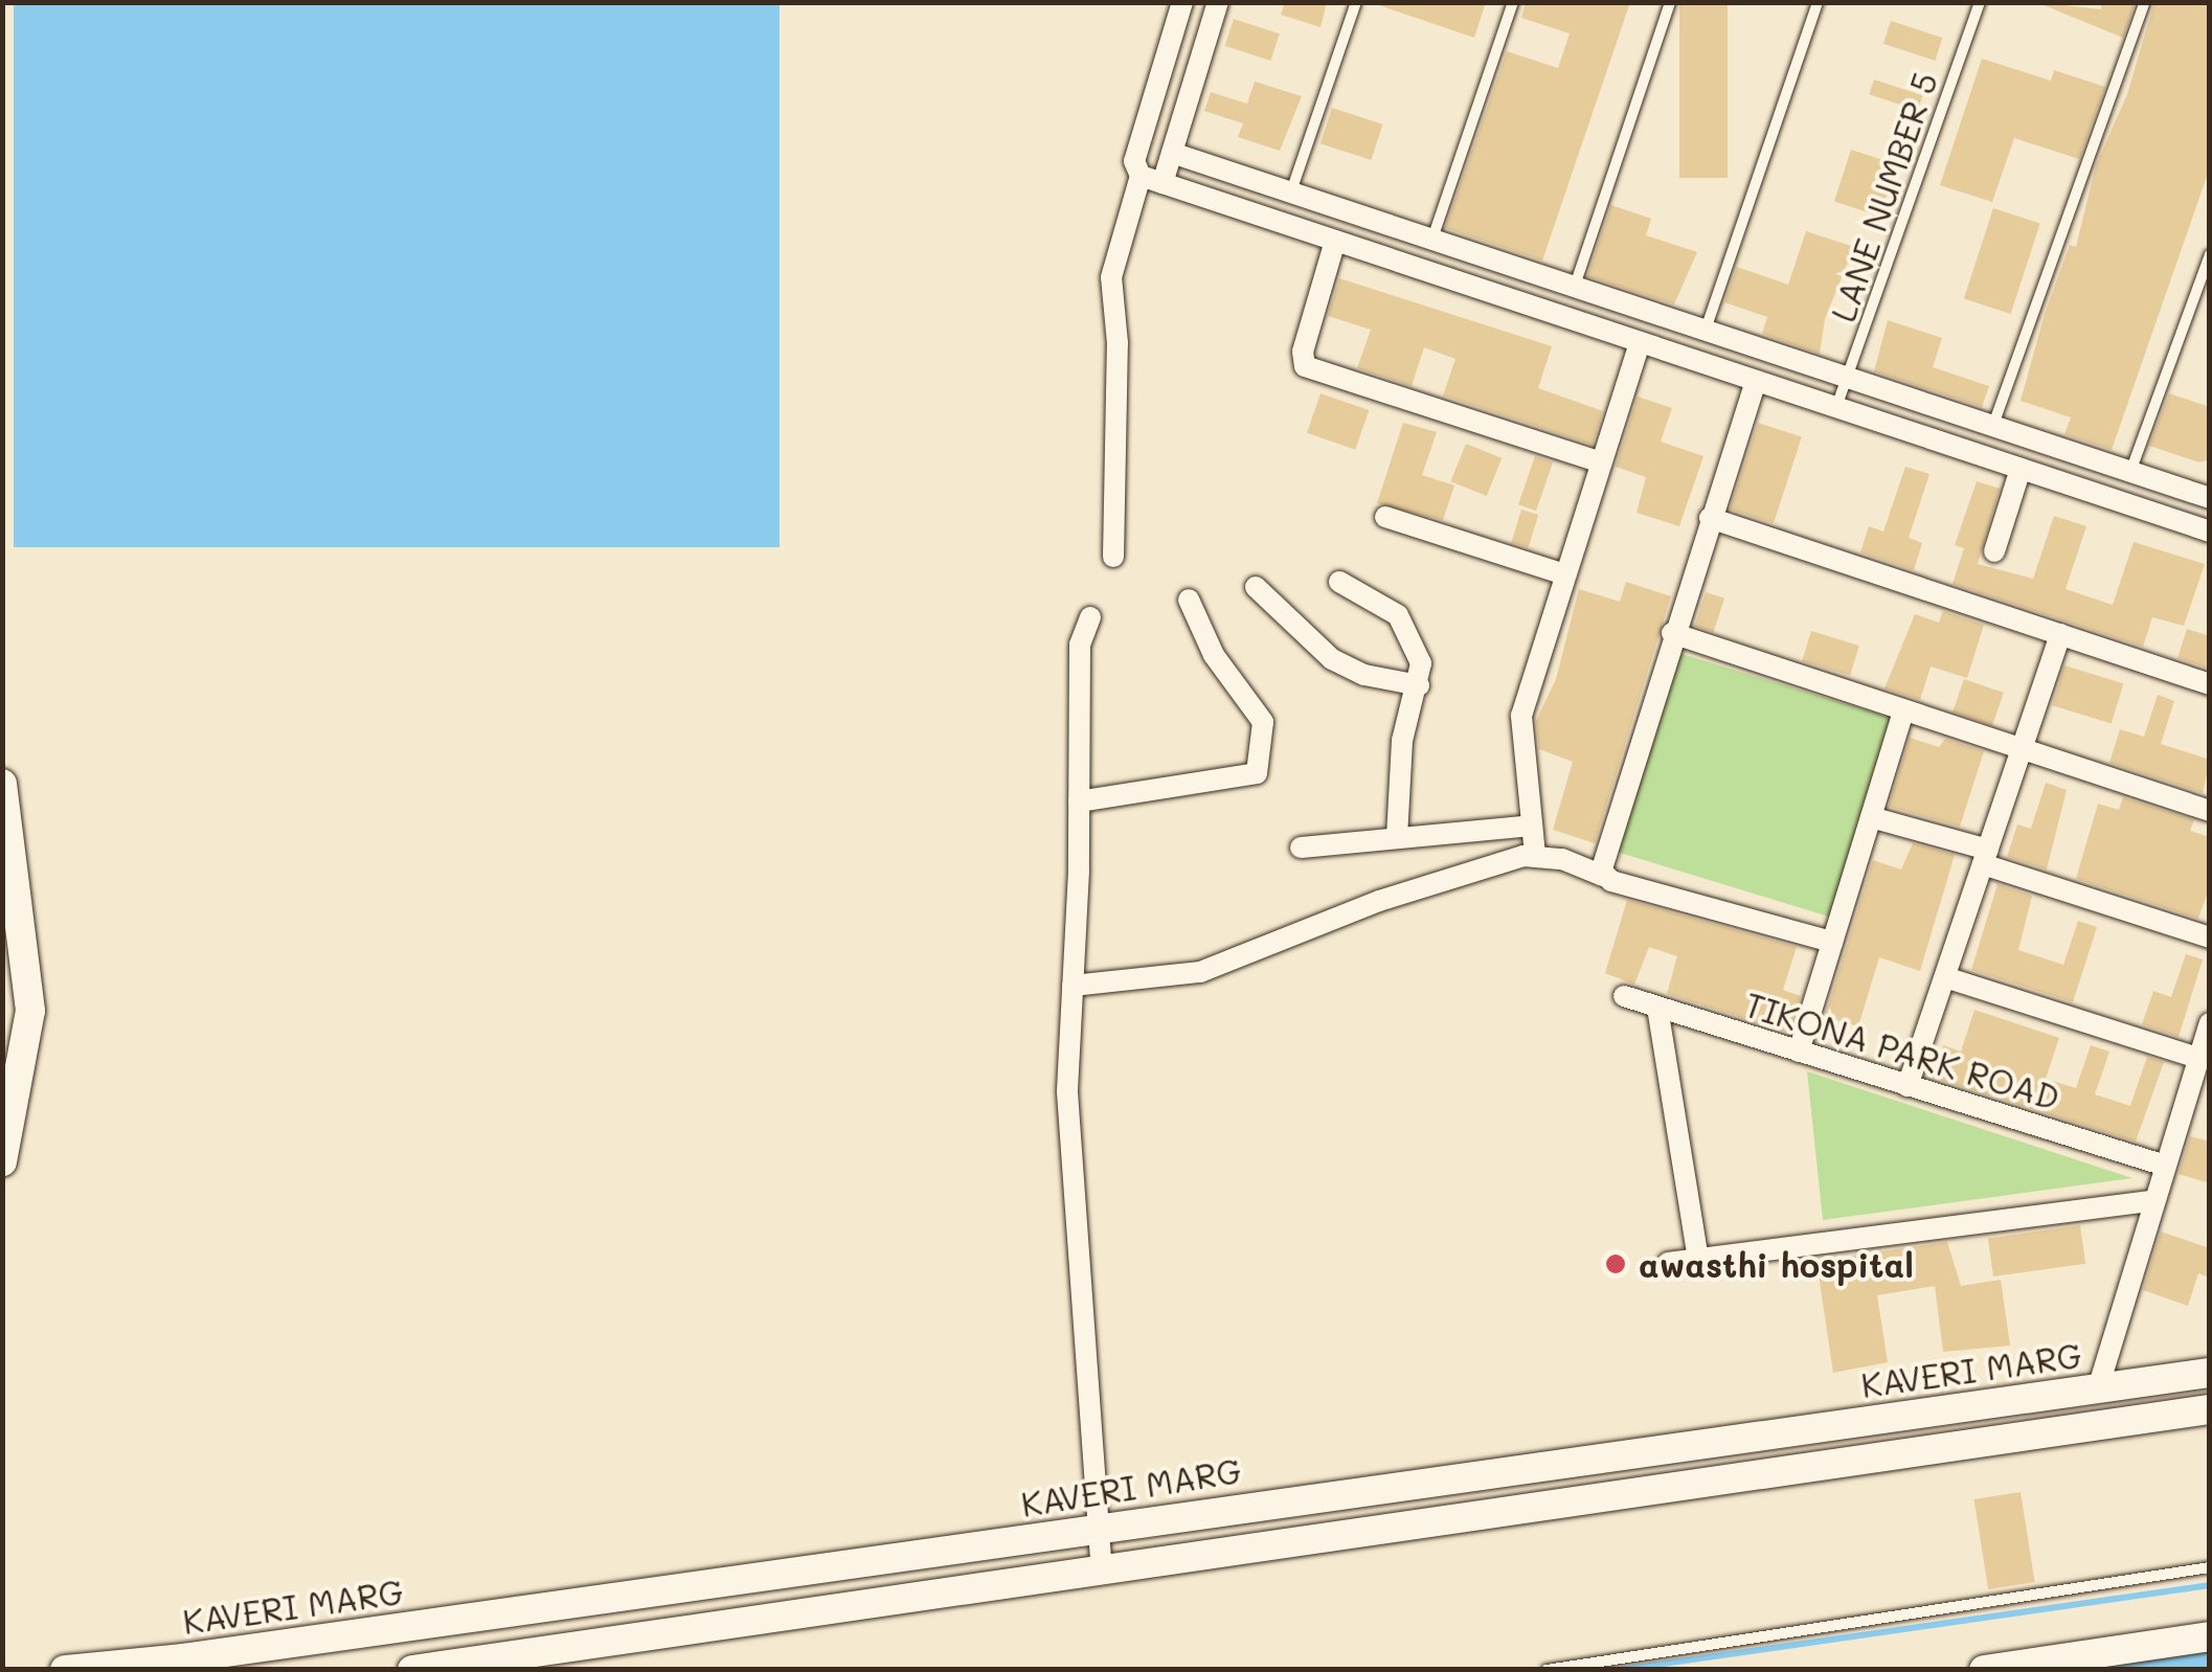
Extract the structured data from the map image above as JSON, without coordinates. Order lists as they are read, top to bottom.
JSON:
{
  "streets": {
    "street": ["TIKONA PARK ROAD", "KAVERI MARG"],
    "lane": ["LANE NUMBER 5"]
  },
  "places": ["awasthi hospital"]
}
